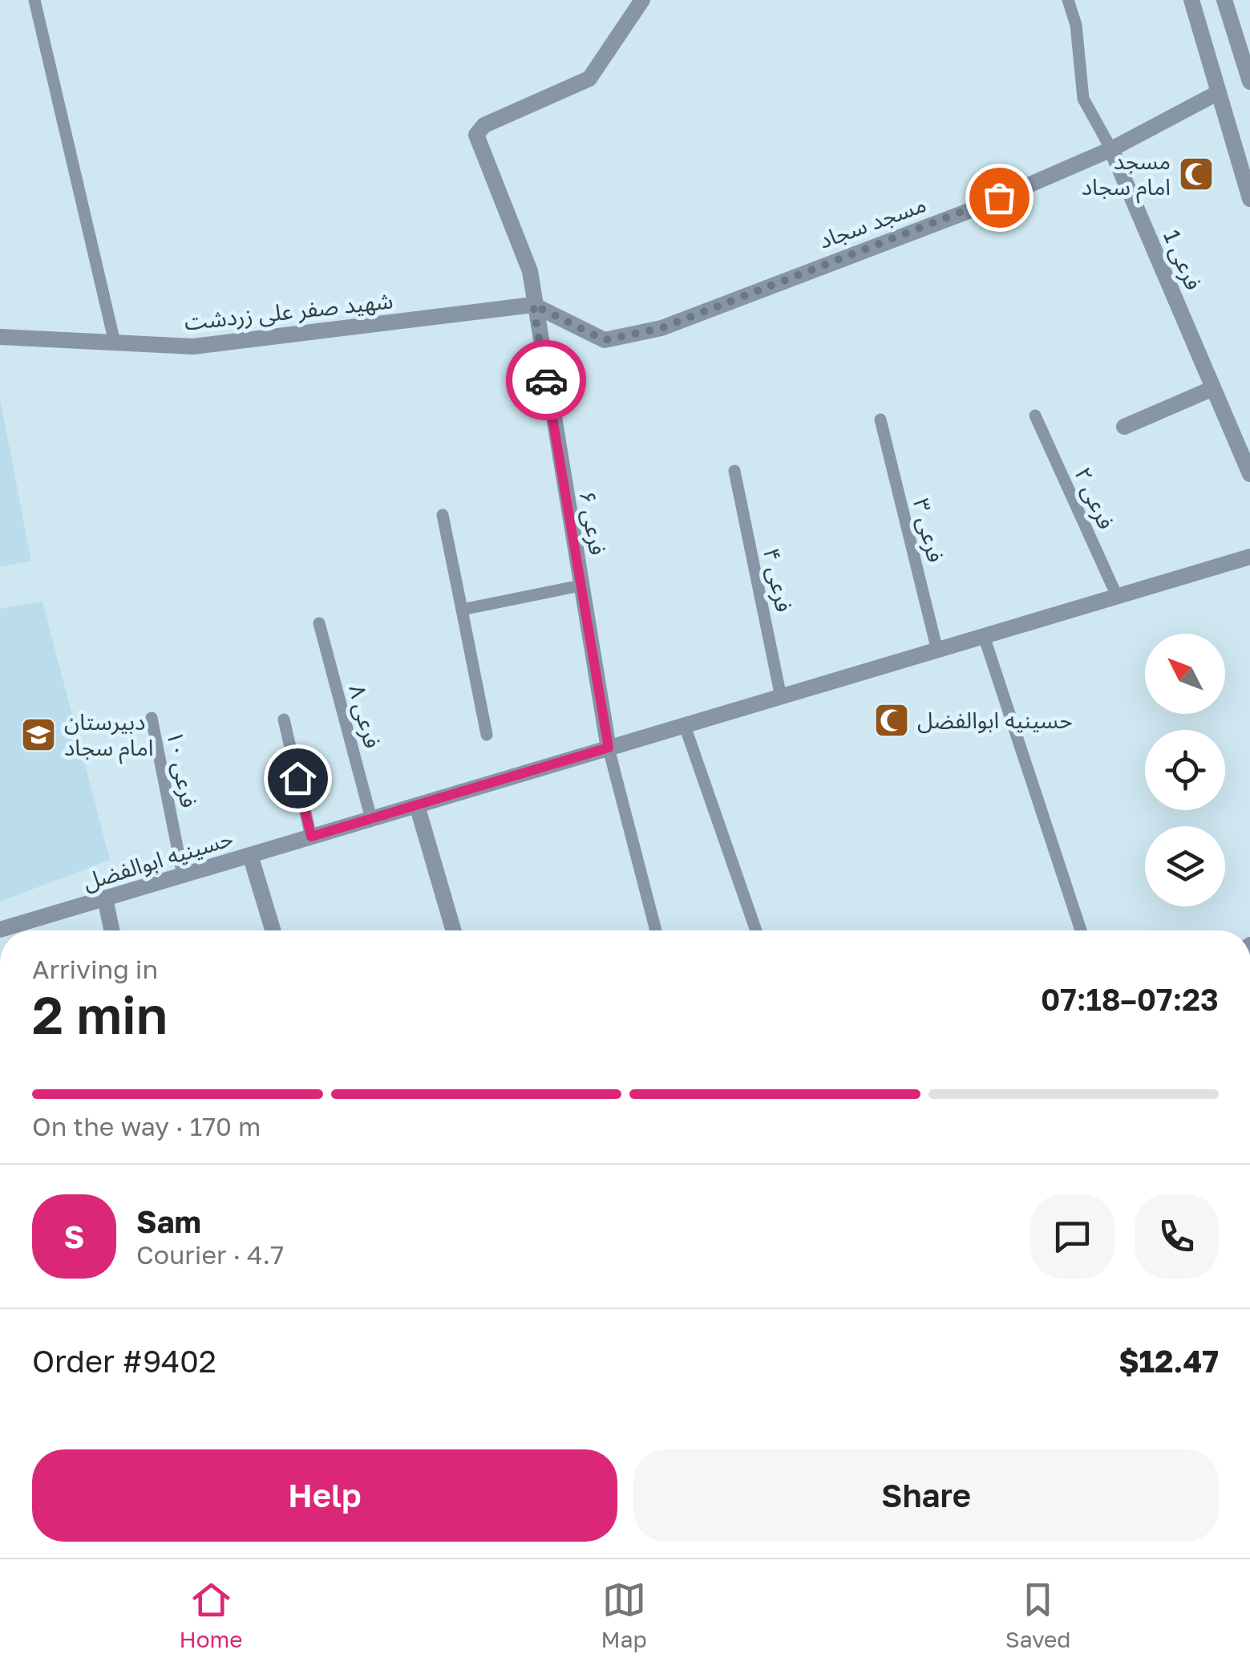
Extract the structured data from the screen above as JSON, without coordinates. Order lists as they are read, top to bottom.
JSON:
{
  "streets": {
    "street": [
      "مسجد سجاد",
      "فرعی 1",
      "شهید صفر علی زردشت",
      "فرعی ۶",
      "حسینیه ابوالفضل"
    ],
    "lane": [
      "فرعی ۲",
      "فرعی ۳",
      "فرعی ۴",
      "فرعی ۸",
      "فرعی ۱۰"
    ]
  },
  "crossings": [
    ["مسجد سجاد", "فرعی 1"],
    ["مسجد سجاد", "شهید صفر علی زردشت"],
    ["مسجد سجاد", "فرعی ۶"],
    ["شهید صفر علی زردشت", "فرعی ۶"],
    ["فرعی ۲", "حسینیه ابوالفضل"],
    ["فرعی ۶", "حسینیه ابوالفضل"],
    ["فرعی ۳", "حسینیه ابوالفضل"],
    ["فرعی ۴", "حسینیه ابوالفضل"],
    ["فرعی ۸", "حسینیه ابوالفضل"],
    ["فرعی ۱۰", "حسینیه ابوالفضل"]
  ],
  "places": {
    "mosque": ["مسجد امام سجاد", "حسینیه ابوالفضل"],
    "school or university": ["دبیرستان امام سجاد"]
  },
  "north": "top left",
  "page": {
    "heading": ["2 min", "Arriving in", "07:18–07:23"],
    "panel": [
      "Sam",
      "Courier · 4.7",
      "Order #9402",
      "$12.47"
    ],
    "bar": "On the way · 170 m",
    "round": "S",
    "buttons": ["Help", "Share"],
    "tabs": ["Home", "Map", "Saved"]
  }
}
